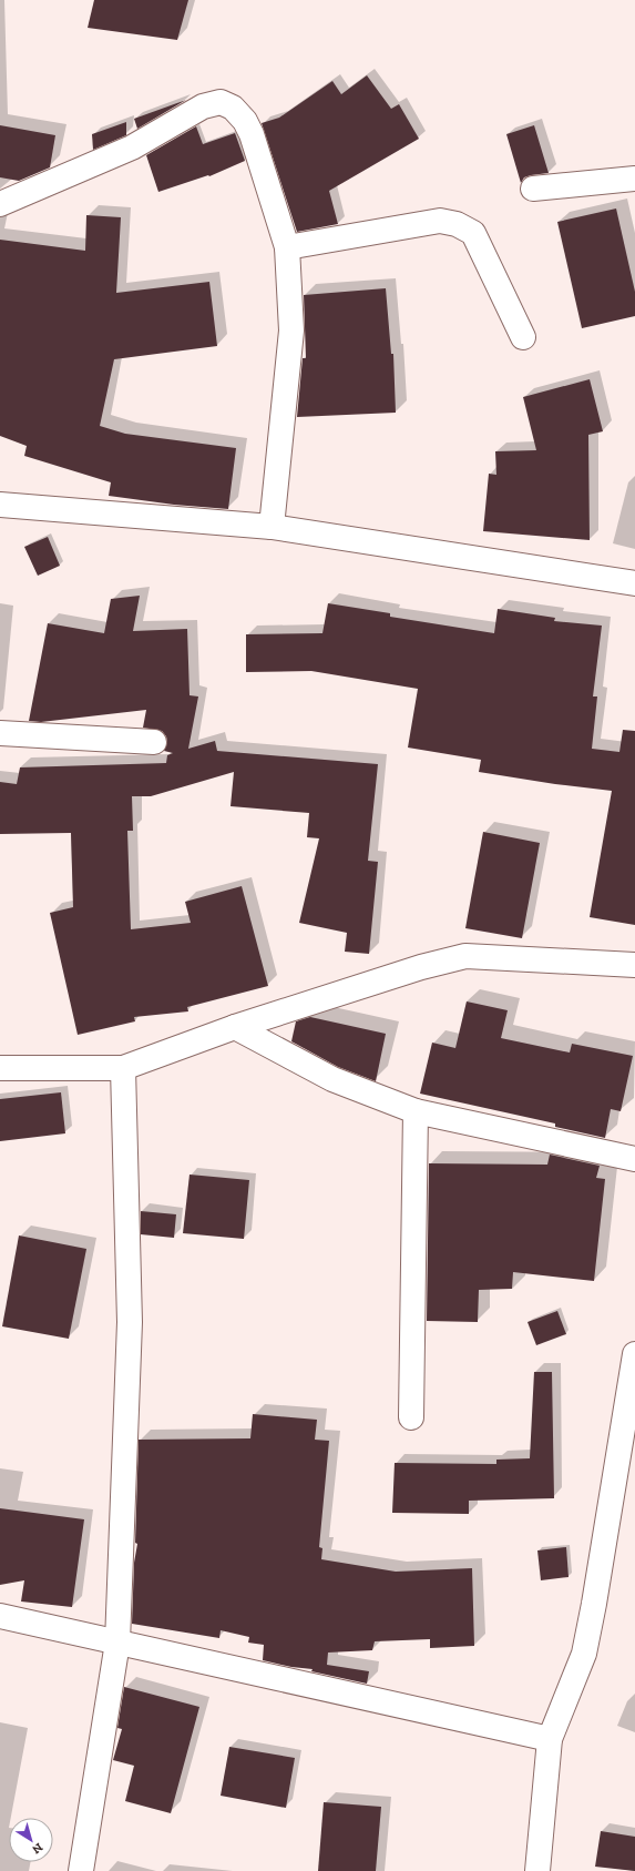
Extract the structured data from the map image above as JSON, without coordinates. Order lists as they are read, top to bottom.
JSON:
{
  "north": "bottom right"
}
